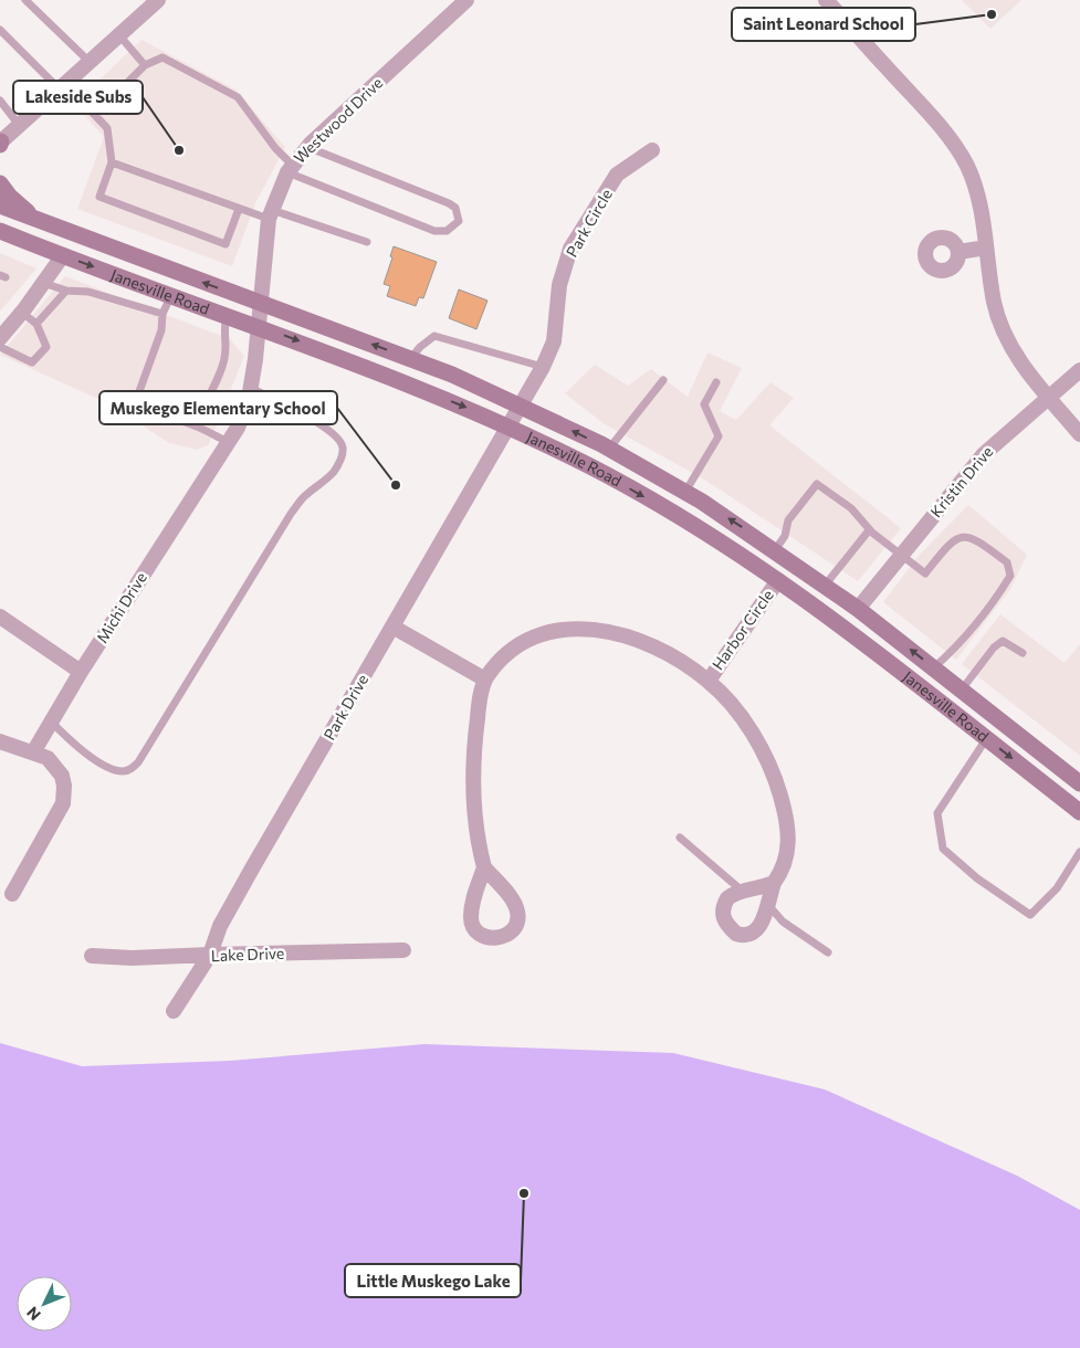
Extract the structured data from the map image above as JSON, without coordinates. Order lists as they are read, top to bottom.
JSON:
{
  "streets": {
    "main road": ["Janesville Road"],
    "street": [
      "Westwood Drive",
      "Park Circle",
      "Kristin Drive",
      "Michi Drive",
      "Harbor Circle",
      "Park Drive",
      "Lake Drive"
    ]
  },
  "crossings": [
    ["Westwood Drive", "Janesville Road"],
    ["Westwood Drive", "Michi Drive"],
    ["Park Circle", "Janesville Road"],
    ["Park Circle", "Park Drive"],
    ["Janesville Road", "Kristin Drive"],
    ["Janesville Road", "Michi Drive"],
    ["Janesville Road", "Harbor Circle"],
    ["Janesville Road", "Park Drive"],
    ["Park Drive", "Lake Drive"]
  ],
  "places": [
    "Saint Leonard School",
    "Lakeside Subs",
    "Muskego Elementary School",
    "Little Muskego Lake"
  ],
  "north": "bottom left"
}
